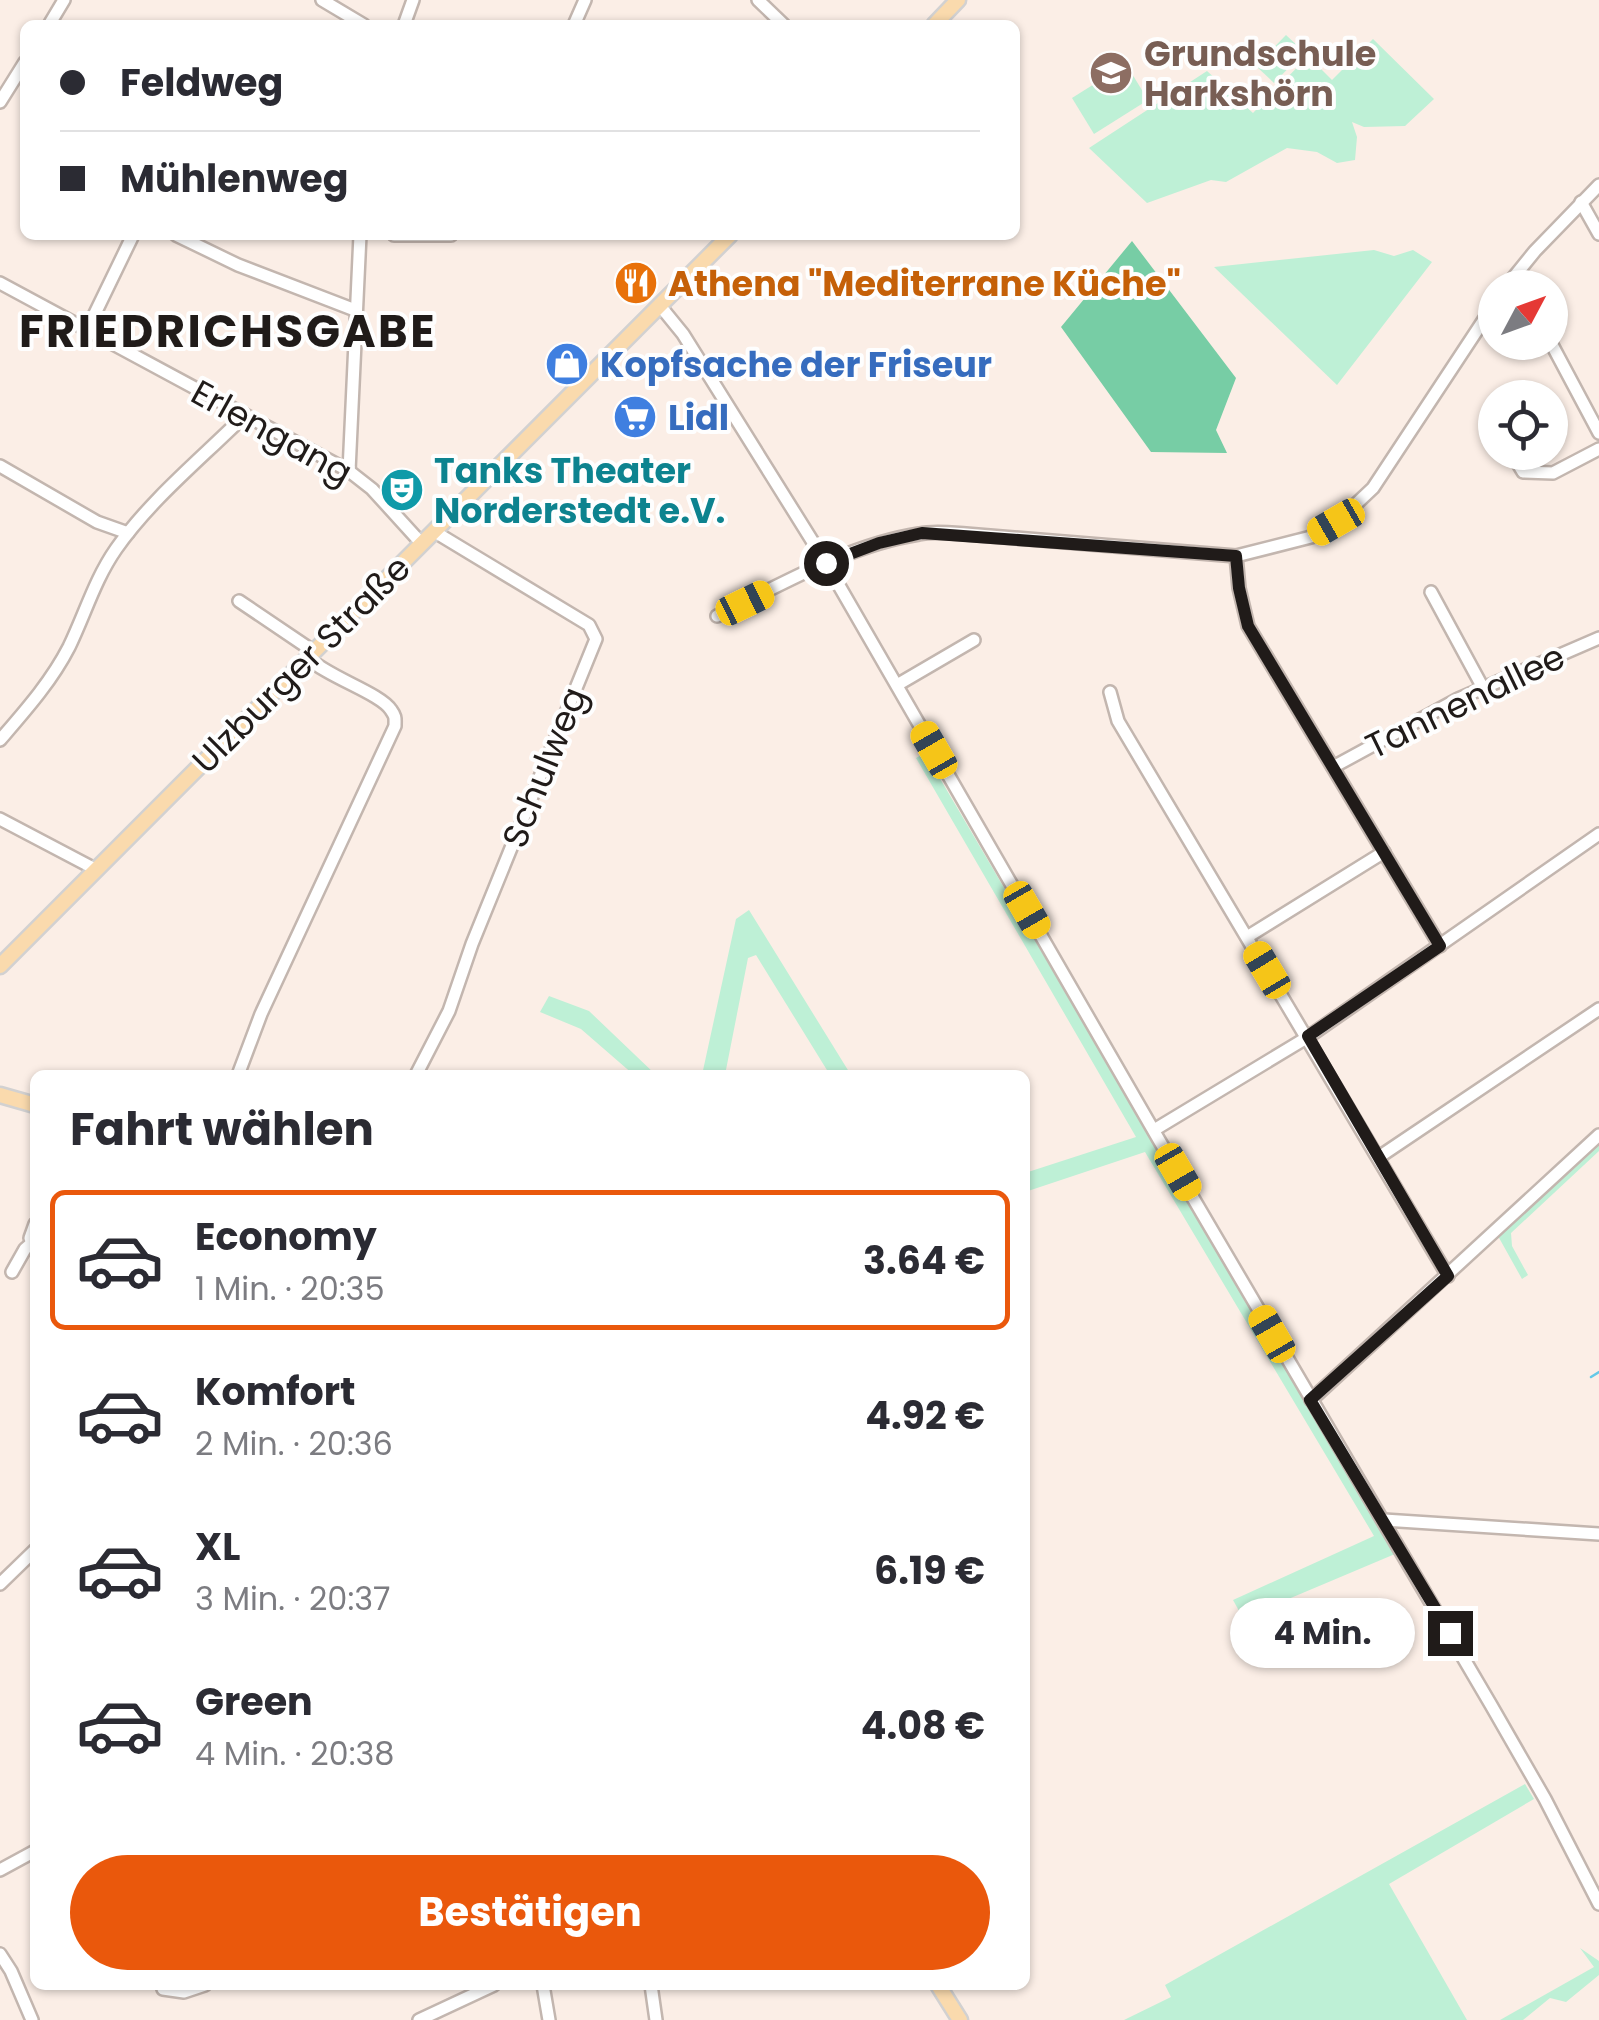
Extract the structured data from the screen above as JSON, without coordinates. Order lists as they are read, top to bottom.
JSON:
{
  "streets": {
    "main road": ["Ulzburger Straße"],
    "street": ["Erlengang", "Tannenallee", "Schulweg"]
  },
  "crossings": [
    ["Erlengang", "Ulzburger Straße"],
    ["Ulzburger Straße", "Schulweg"]
  ],
  "districts": ["FRIEDRICHSGABE"],
  "places": {
    "school or university": ["Grundschule Harkshörn"],
    "restaurant": ["Athena \"Mediterrane Küche\""],
    "shop": ["Kopfsache der Friseur"],
    "supermarket": ["Lidl"],
    "theatre": ["Tanks Theater Norderstedt e.V."]
  },
  "north": "top right",
  "page": {
    "banner": ["Feldweg", "Mühlenweg"],
    "heading": "Fahrt wählen",
    "list": [
      {
        "name": "Economy",
        "note": "1 Min. · 20:35",
        "value": "3.64 €"
      },
      {
        "name": "Komfort",
        "note": "2 Min. · 20:36",
        "value": "4.92 €"
      },
      {
        "name": "XL",
        "note": "3 Min. · 20:37",
        "value": "6.19 €"
      },
      {
        "name": "Green",
        "note": "4 Min. · 20:38",
        "value": "4.08 €"
      }
    ],
    "bubble": "4 Min.",
    "buttons": "Bestätigen"
  }
}
